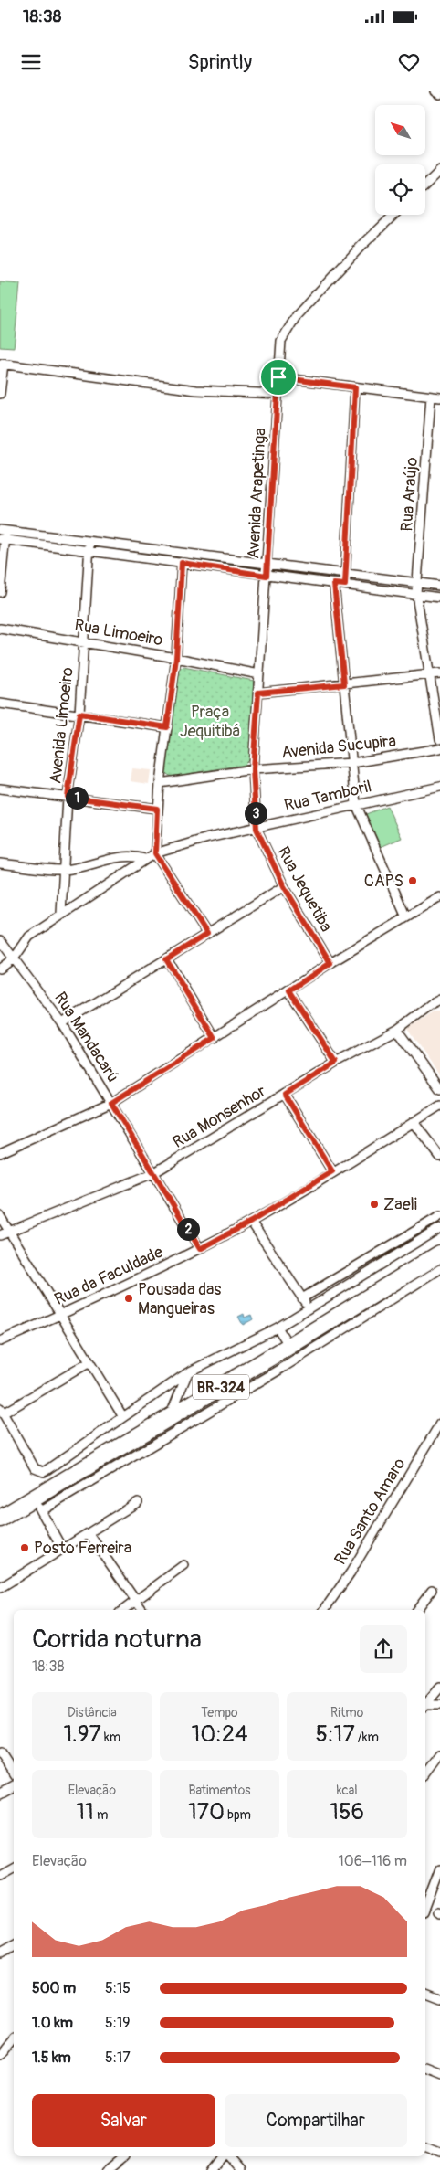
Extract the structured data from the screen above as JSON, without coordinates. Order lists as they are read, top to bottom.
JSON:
{
  "streets": {
    "highway": ["BR-324"],
    "street": [
      "Avenida Arapetinga",
      "Rua Araújo",
      "Rua Limoeiro",
      "Avenida Limoeiro",
      "Avenida Sucupira",
      "Rua Tamboril",
      "Rua Jequetiba",
      "Rua Mandacarú",
      "Rua Monsenhor",
      "Rua da Faculdade",
      "Rua Santo Amaro"
    ]
  },
  "crossings": [
    ["Avenida Arapetinga", "Rua Limoeiro"],
    ["Avenida Arapetinga", "Avenida Sucupira"],
    ["Avenida Arapetinga", "Rua Tamboril"],
    ["Avenida Arapetinga", "Rua Jequetiba"],
    ["Rua Limoeiro", "Avenida Limoeiro"],
    ["Avenida Limoeiro", "Rua Tamboril"],
    ["Rua Tamboril", "Rua Jequetiba"],
    ["Rua Tamboril", "Rua Mandacarú"],
    ["Rua Mandacarú", "Rua Monsenhor"],
    ["Rua Mandacarú", "Rua da Faculdade"]
  ],
  "parks": ["Praça Jequitibá"],
  "places": [
    "CAPS",
    "Zaeli",
    "Pousada das Mangueiras",
    "Posto Ferreira"
  ],
  "north": "top left",
  "page": {
    "status": "18:38",
    "header": "Sprintly",
    "pins": ["1", "3", "2"],
    "heading": ["Corrida noturna", "18:38"],
    "stats": [
      ["Distância", "1.97 km"],
      ["Tempo", "10:24"],
      ["Ritmo", "5:17 /km"],
      ["Elevação", "11 m"],
      ["Batimentos", "170 bpm"],
      ["kcal", "156"]
    ],
    "chart": ["Elevação", "106–116 m"],
    "list": [
      {
        "name": "500 m",
        "note": "5:15"
      },
      {
        "name": "1.0 km",
        "note": "5:19"
      },
      {
        "name": "1.5 km",
        "note": "5:17"
      }
    ],
    "buttons": ["Salvar", "Compartilhar"]
  }
}
